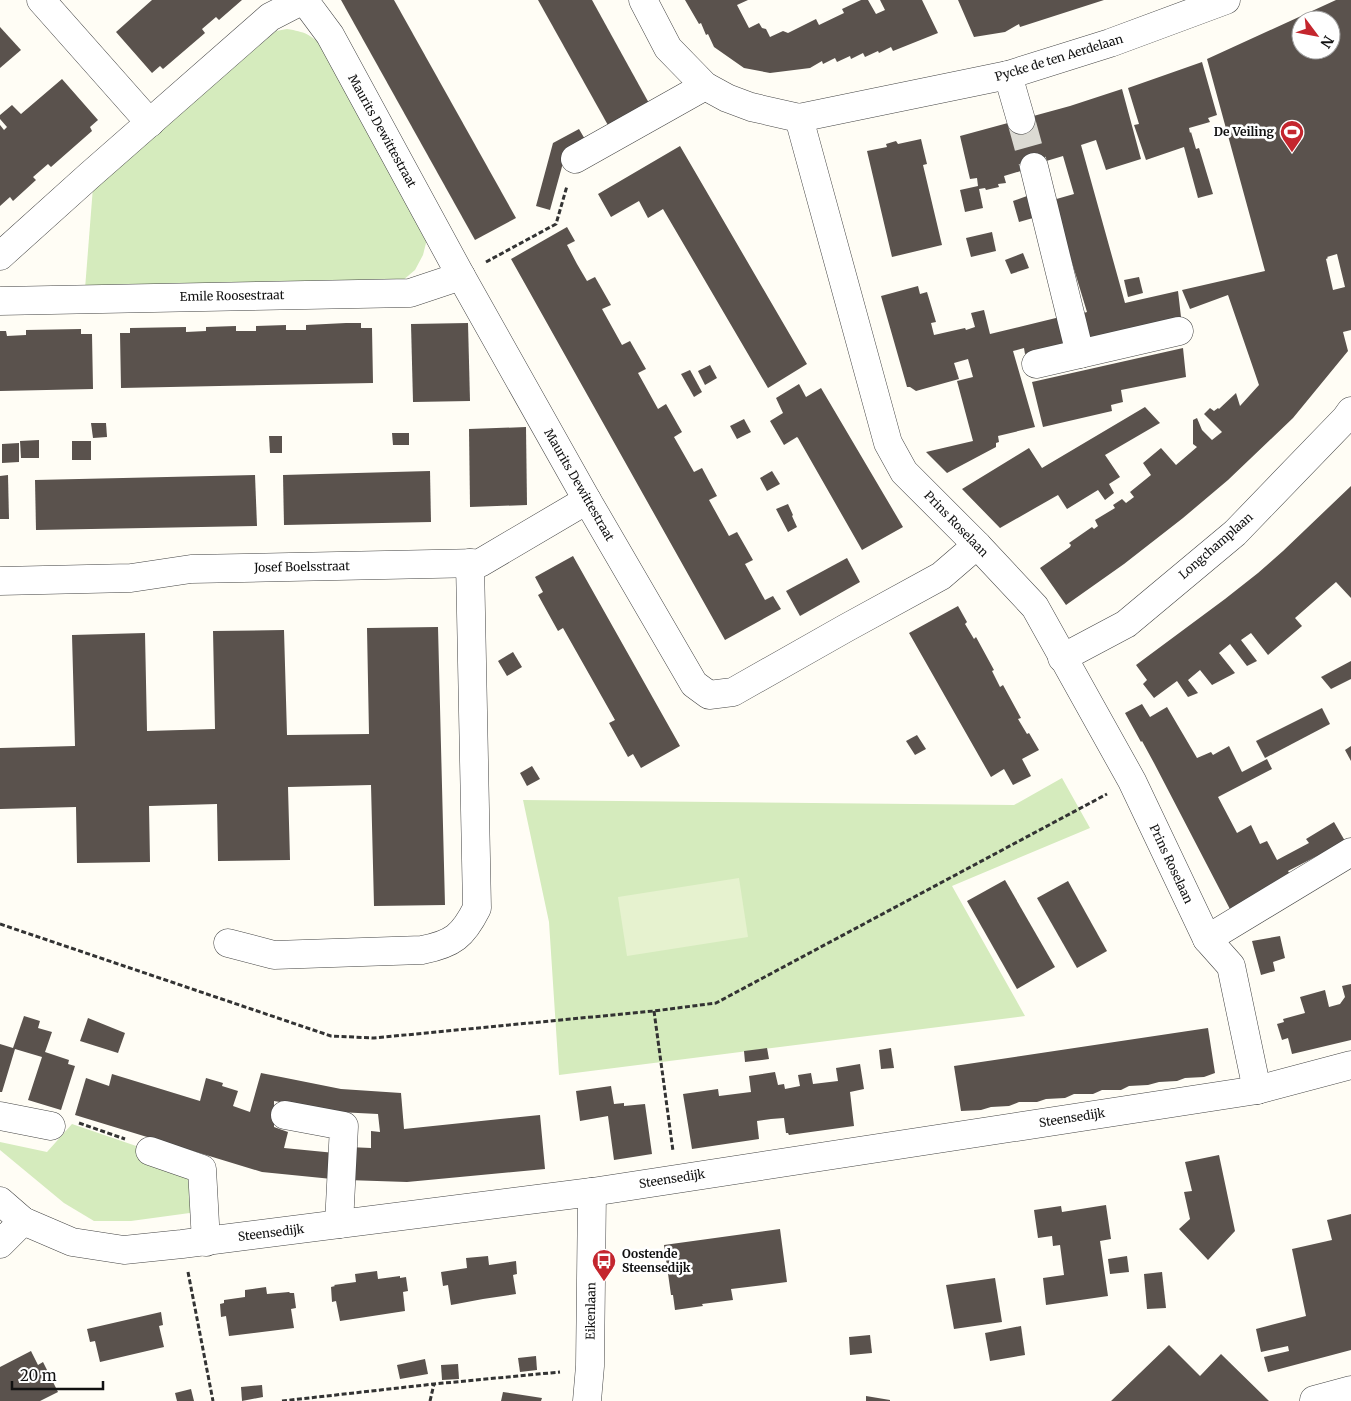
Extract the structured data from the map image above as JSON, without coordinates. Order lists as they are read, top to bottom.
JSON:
{
  "streets": {
    "street": [
      "Pycke de ten Aerdelaan",
      "Maurits Dewittestraat",
      "Emile Roosestraat",
      "Prins Roselaan",
      "Longchamplaan",
      "Josef Boelsstraat",
      "Steensedijk",
      "Eikenlaan"
    ]
  },
  "crossings": [
    ["Pycke de ten Aerdelaan", "Prins Roselaan"],
    ["Maurits Dewittestraat", "Emile Roosestraat"],
    ["Maurits Dewittestraat", "Prins Roselaan"],
    ["Maurits Dewittestraat", "Josef Boelsstraat"],
    ["Prins Roselaan", "Longchamplaan"],
    ["Prins Roselaan", "Steensedijk"],
    ["Steensedijk", "Eikenlaan"]
  ],
  "places": {
    "sports": ["De Veiling"],
    "bus stop": ["Oostende Steensedijk"]
  },
  "scale_bar": "20 m",
  "north": "bottom right"
}
